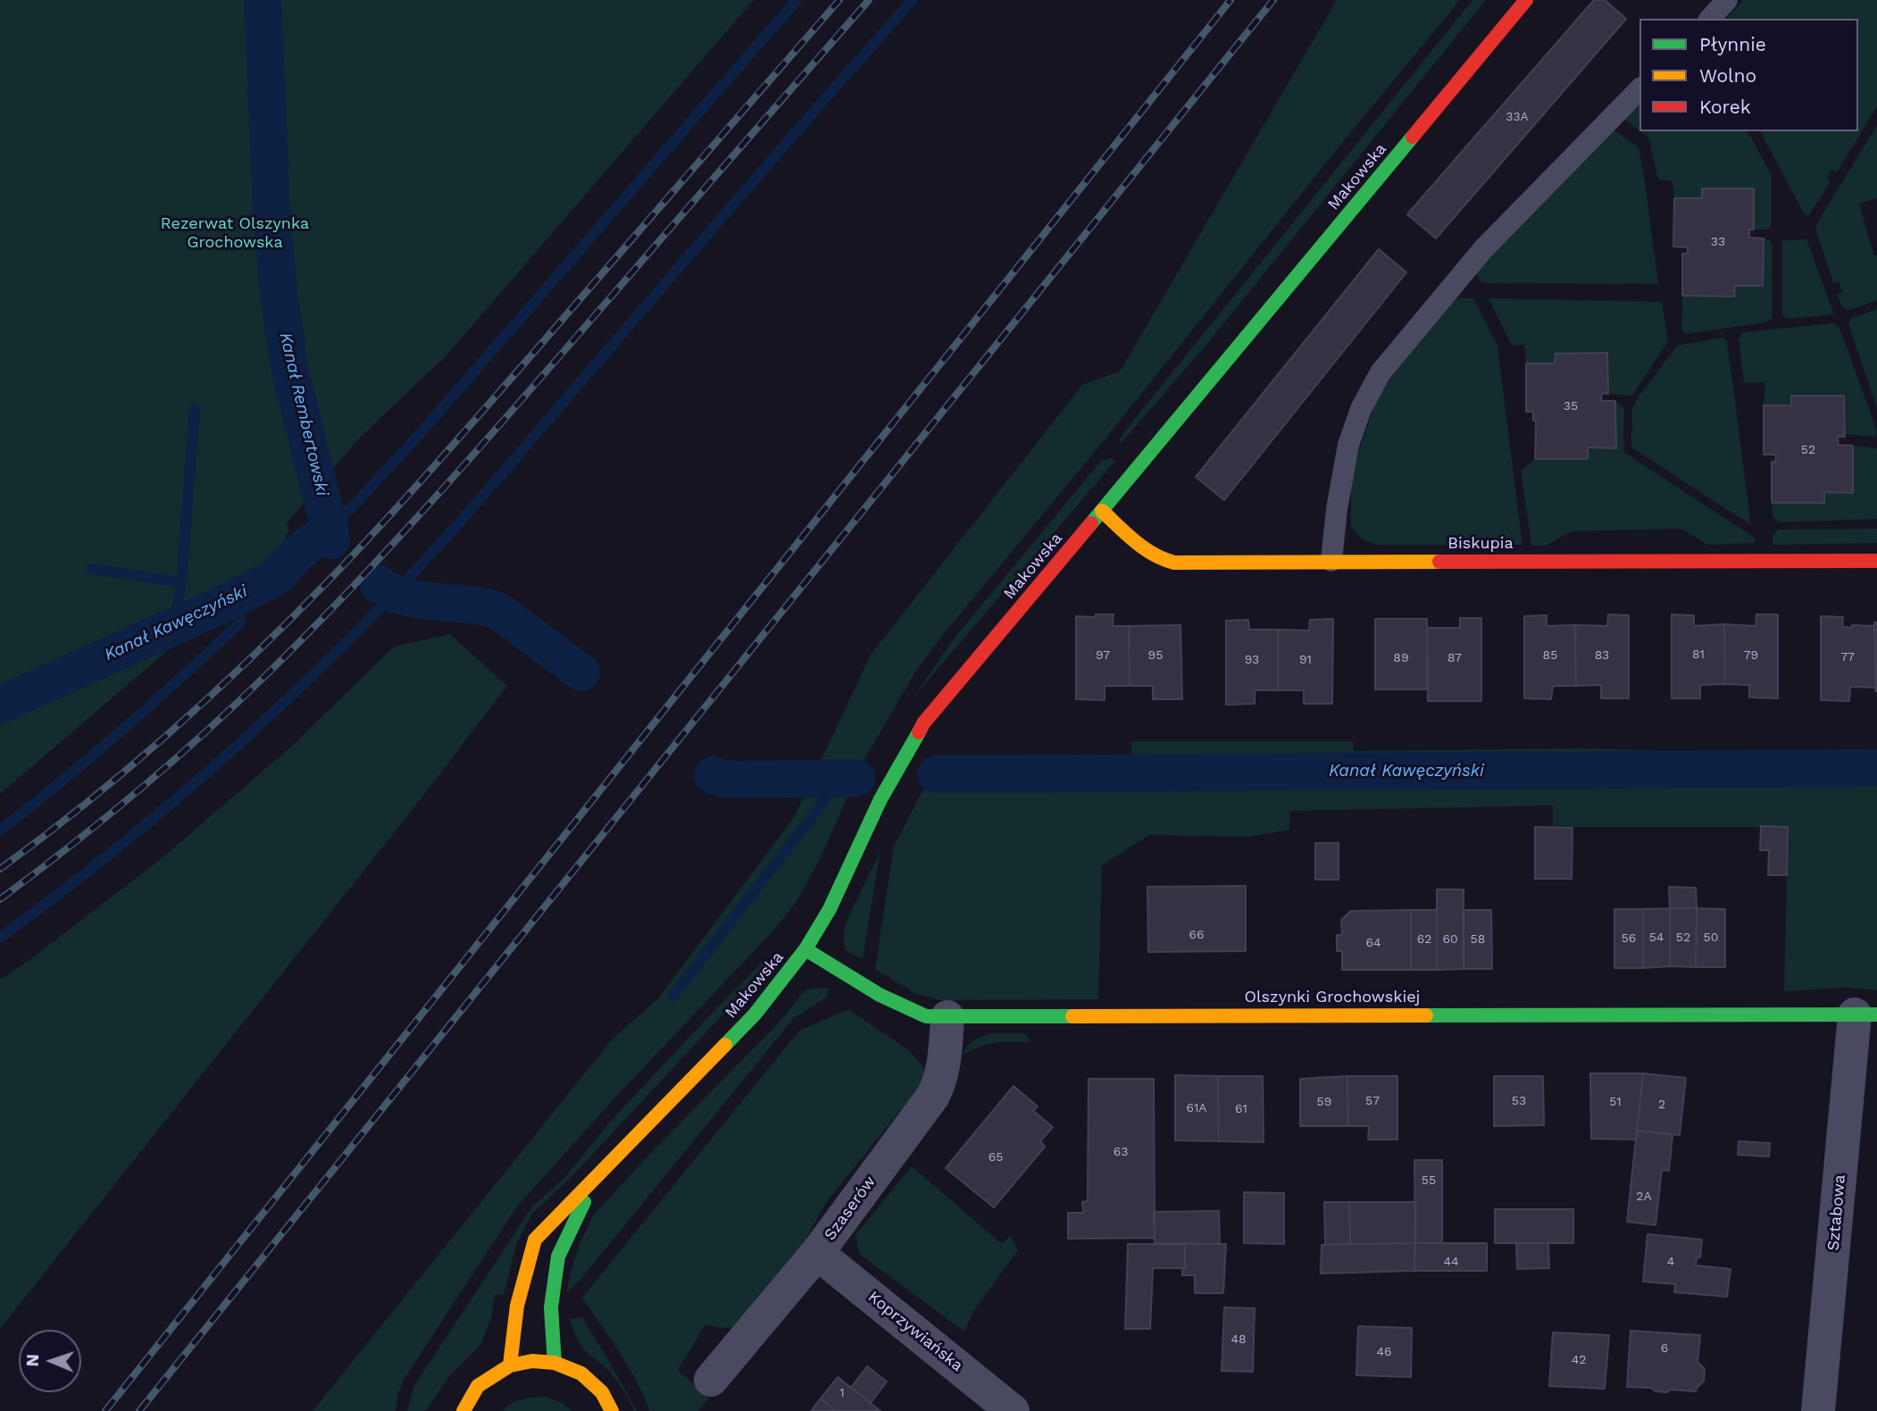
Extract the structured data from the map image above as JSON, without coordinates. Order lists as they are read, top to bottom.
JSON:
{
  "streets": {
    "street": [
      "Makowska",
      "Biskupia",
      "Olszynki Grochowskiej",
      "Szaserów",
      "Sztabowa",
      "Koprzywiańska"
    ]
  },
  "crossings": [
    ["Makowska", "Biskupia"],
    ["Makowska", "Olszynki Grochowskiej"],
    ["Olszynki Grochowskiej", "Szaserów"],
    ["Olszynki Grochowskiej", "Sztabowa"],
    ["Szaserów", "Koprzywiańska"]
  ],
  "water": ["Kanał Rembertowski", "Kanał Kawęczyński"],
  "parks": ["Rezerwat Olszynka Grochowska"],
  "house_numbers": [
    "33A",
    "33",
    "35",
    "52",
    "81",
    "97",
    "95",
    "85",
    "83",
    "79",
    "77",
    "89",
    "87",
    "93",
    "91",
    "66",
    "54",
    "52",
    "50",
    "56",
    "62",
    "60",
    "58",
    "64",
    "57",
    "53",
    "59",
    "51",
    "2",
    "61A",
    "61",
    "63",
    "65",
    "55",
    "2A",
    "44",
    "4",
    "48",
    "6",
    "46",
    "42",
    "1"
  ],
  "legend": ["Płynnie", "Wolno", "Korek"],
  "north": "left"
}
